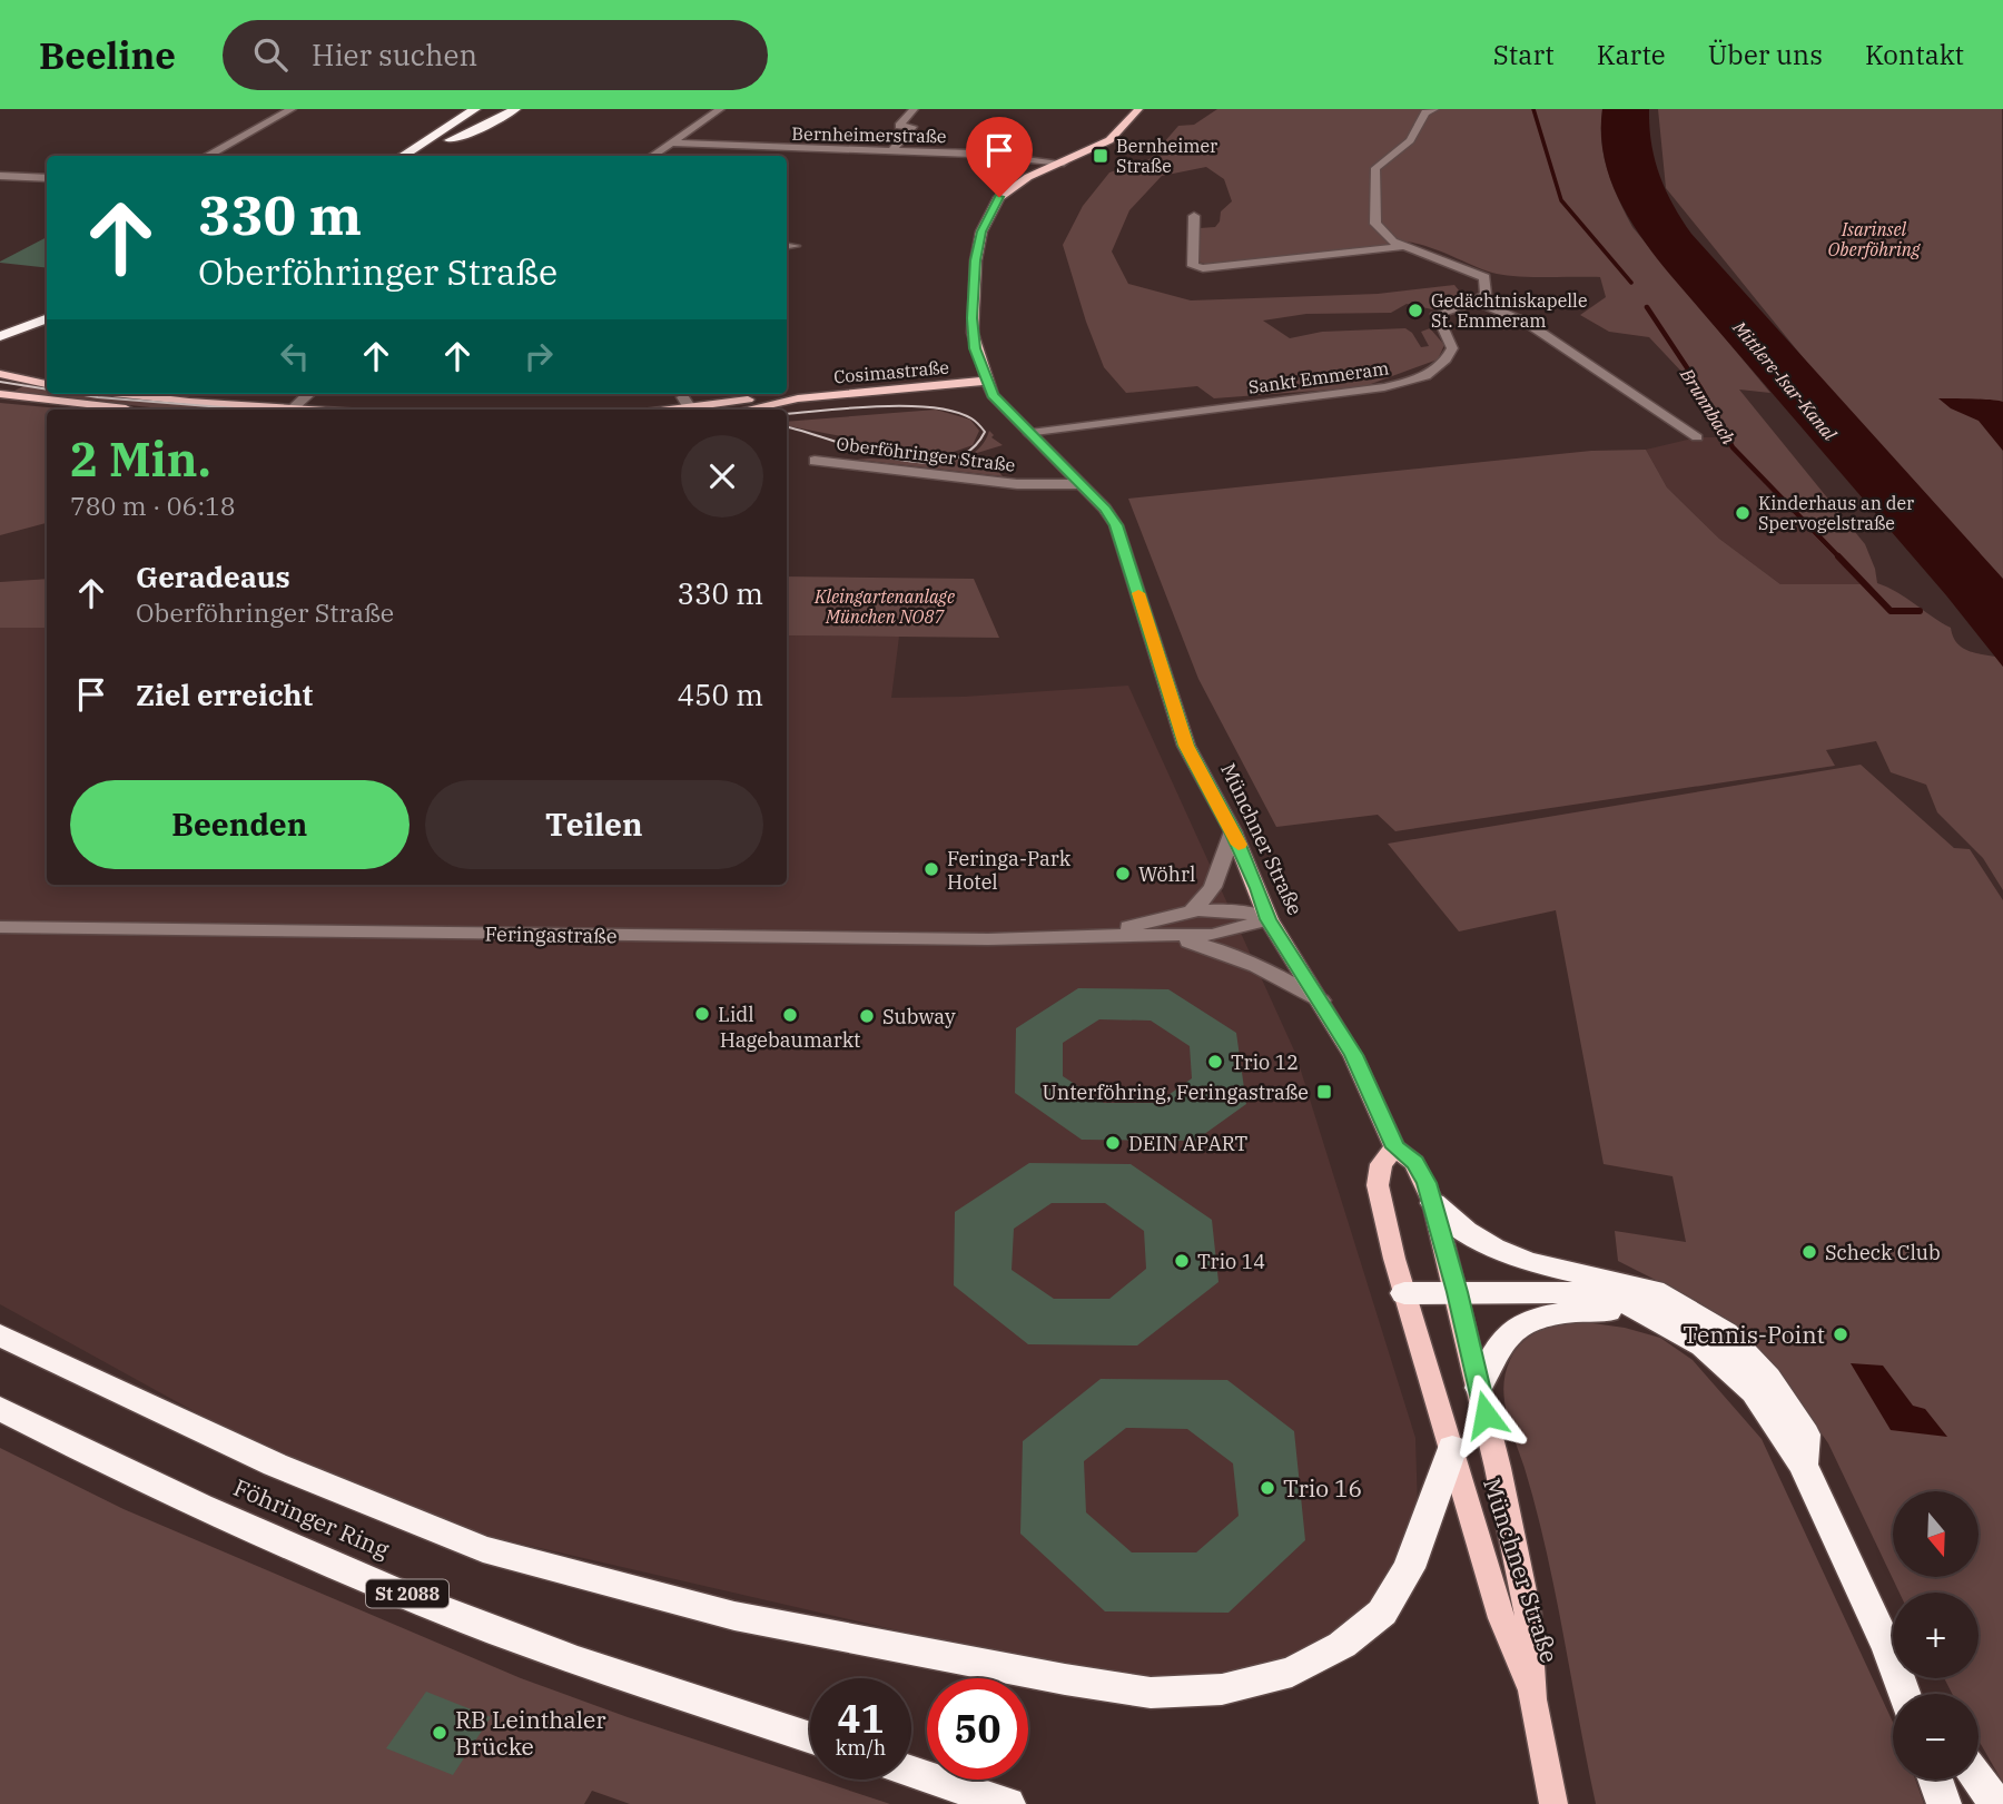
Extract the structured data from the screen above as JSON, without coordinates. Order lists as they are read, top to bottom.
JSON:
{
  "streets": {
    "highway": ["Föhringer Ring", "St 2088"],
    "main road": ["Cosimastraße", "Oberföhringer Straße", "Münchner Straße"],
    "street": ["Bernheimerstraße", "Sankt Emmeram", "Feringastraße"]
  },
  "crossings": [
    ["Bernheimerstraße", "Oberföhringer Straße"],
    ["Cosimastraße", "Oberföhringer Straße"],
    ["Sankt Emmeram", "Oberföhringer Straße"],
    ["Oberföhringer Straße", "Münchner Straße"],
    ["Münchner Straße", "Feringastraße"]
  ],
  "water": ["Mittlere-Isar-Kanal", "Brunnbach"],
  "parks": ["Isarinsel Oberföhring", "Kleingartenanlage München NO87"],
  "places": {
    "transit": ["Bernheimer Straße", "Unterföhring, Feringastraße"],
    "other": [
      "Gedächtniskapelle St. Emmeram",
      "Kinderhaus an der Spervogelstraße",
      "Feringa-Park Hotel",
      "Wöhrl",
      "Lidl",
      "Hagebaumarkt",
      "Subway",
      "Trio 12",
      "DEIN APART",
      "Scheck Club",
      "Trio 14",
      "Tennis-Point",
      "Trio 16",
      "RB Leinthaler Brücke"
    ]
  },
  "north": "bottom",
  "page": {
    "header": "Beeline",
    "search": "Hier suchen",
    "nav": [
      "Start",
      "Karte",
      "Über uns",
      "Kontakt"
    ],
    "turn": ["330 m", "Oberföhringer Straße"],
    "heading": ["2 Min.", "780 m · 06:18"],
    "list": [
      {
        "name": "Geradeaus",
        "note": "Oberföhringer Straße",
        "value": "330 m"
      },
      {
        "name": "Ziel erreicht",
        "value": "450 m"
      }
    ],
    "buttons": ["Beenden", "Teilen"],
    "map_buttons": ["+", "−"],
    "speed": "41 km/h",
    "limit": "50"
  }
}
